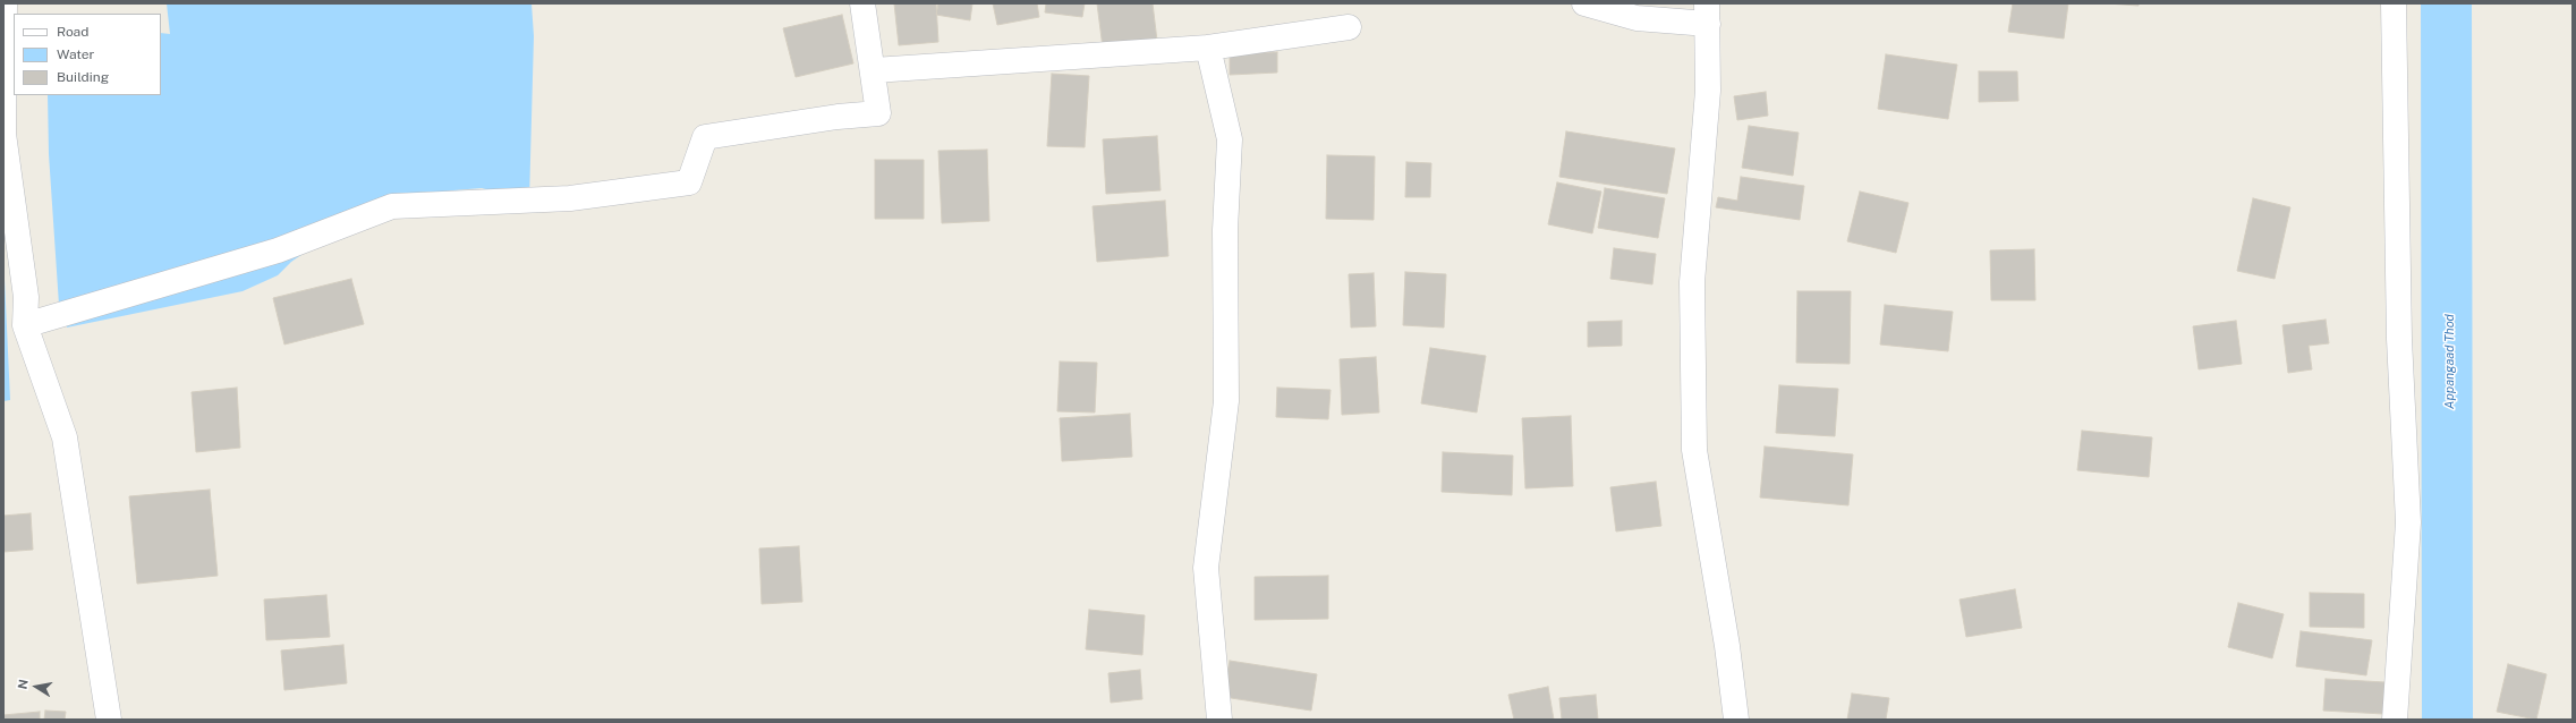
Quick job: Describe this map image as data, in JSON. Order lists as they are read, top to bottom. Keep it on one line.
{"water":["Appangaad Thod"],"legend":["Road","Water","Building"],"north":"left"}
